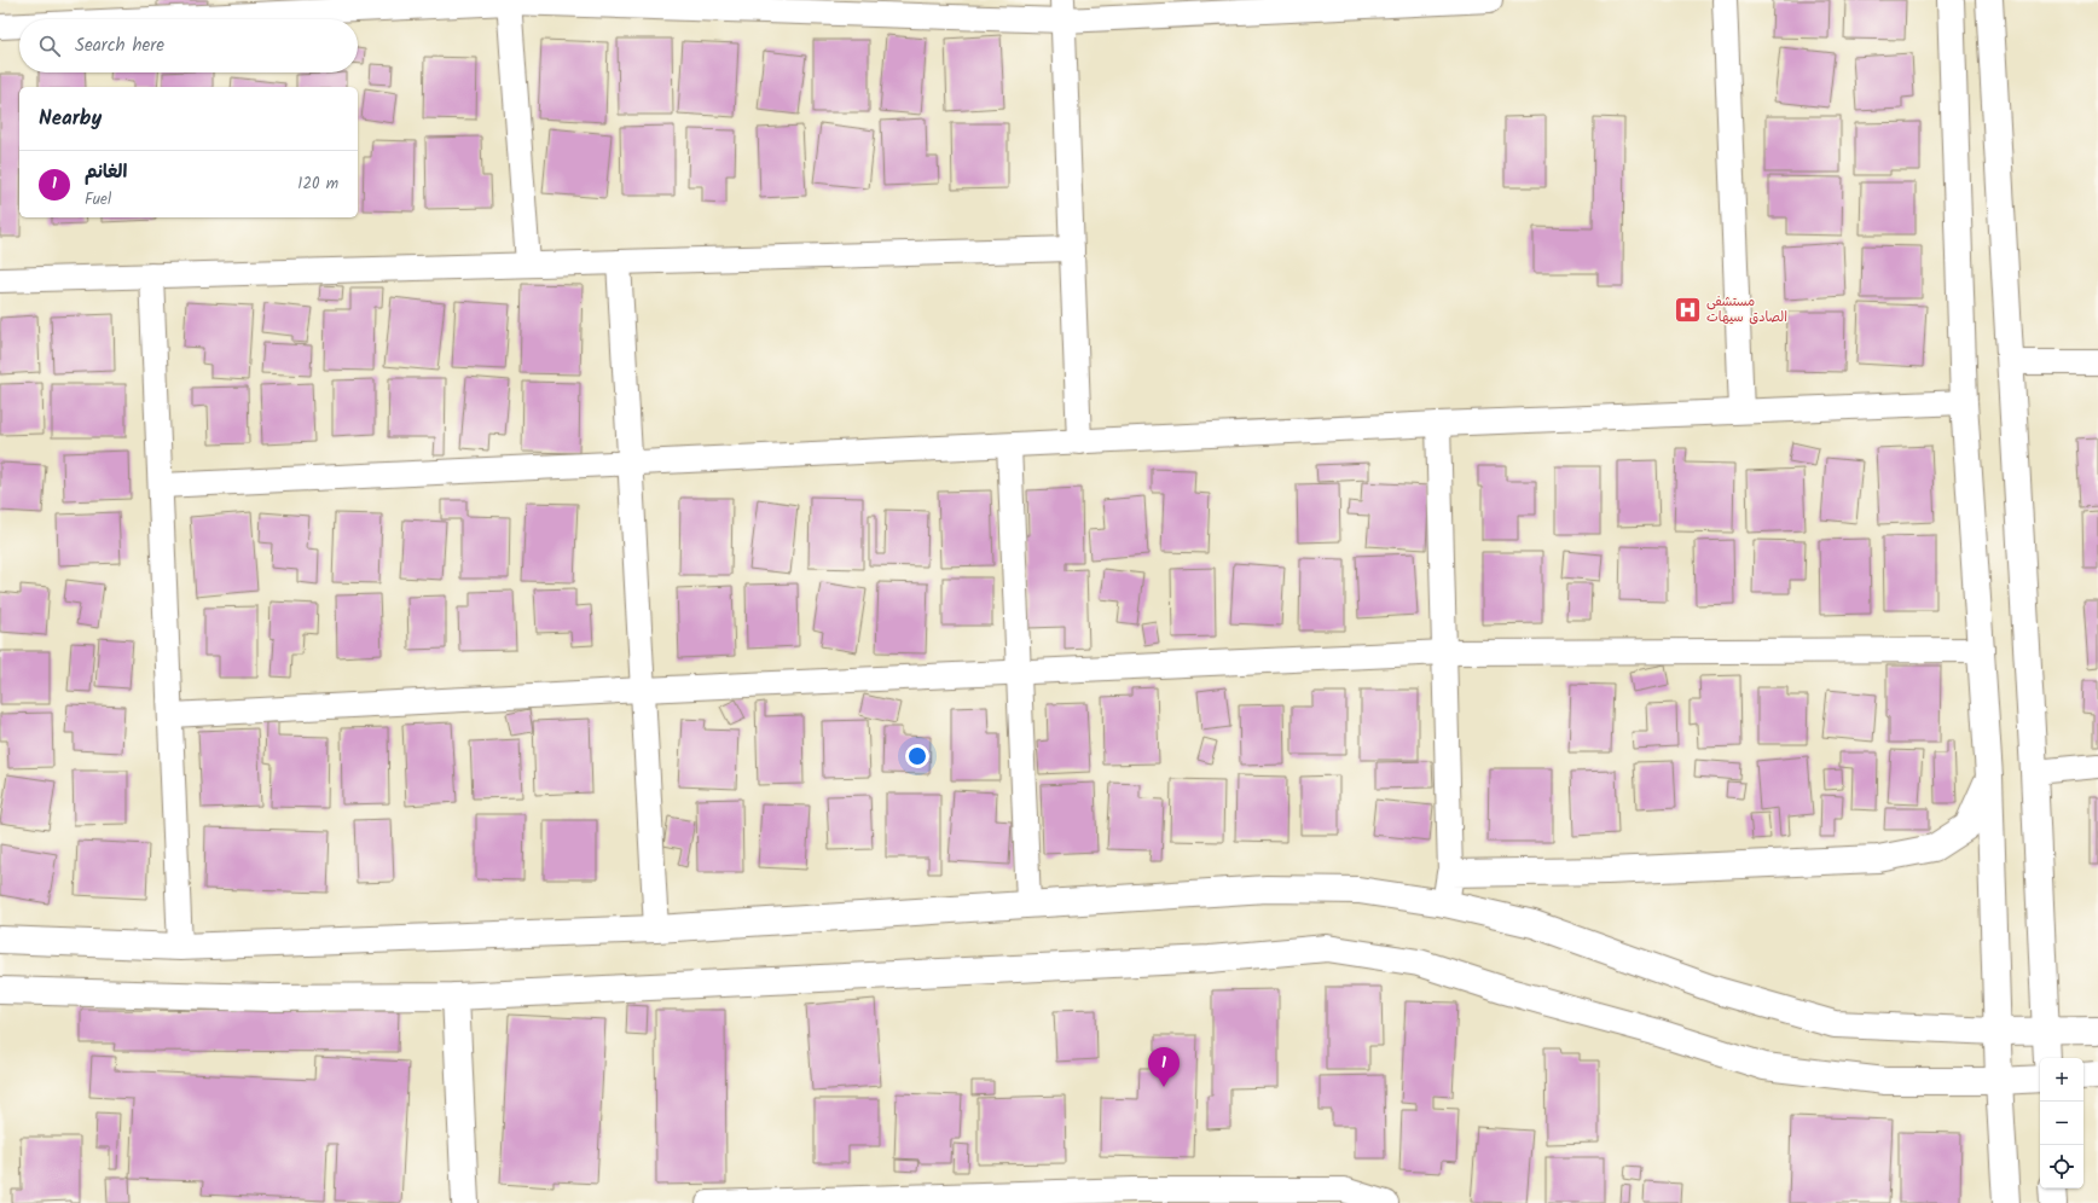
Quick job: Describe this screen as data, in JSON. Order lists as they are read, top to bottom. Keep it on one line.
{"places":{"hospital":["مستشفى الصادق سيهات"]},"page":{"search":"Search here","heading":"Nearby","list":[{"mark":"1","name":"الغانم","note":"Fuel","value":"120 m"}],"pins":"1","map_buttons":["+","−"]}}
